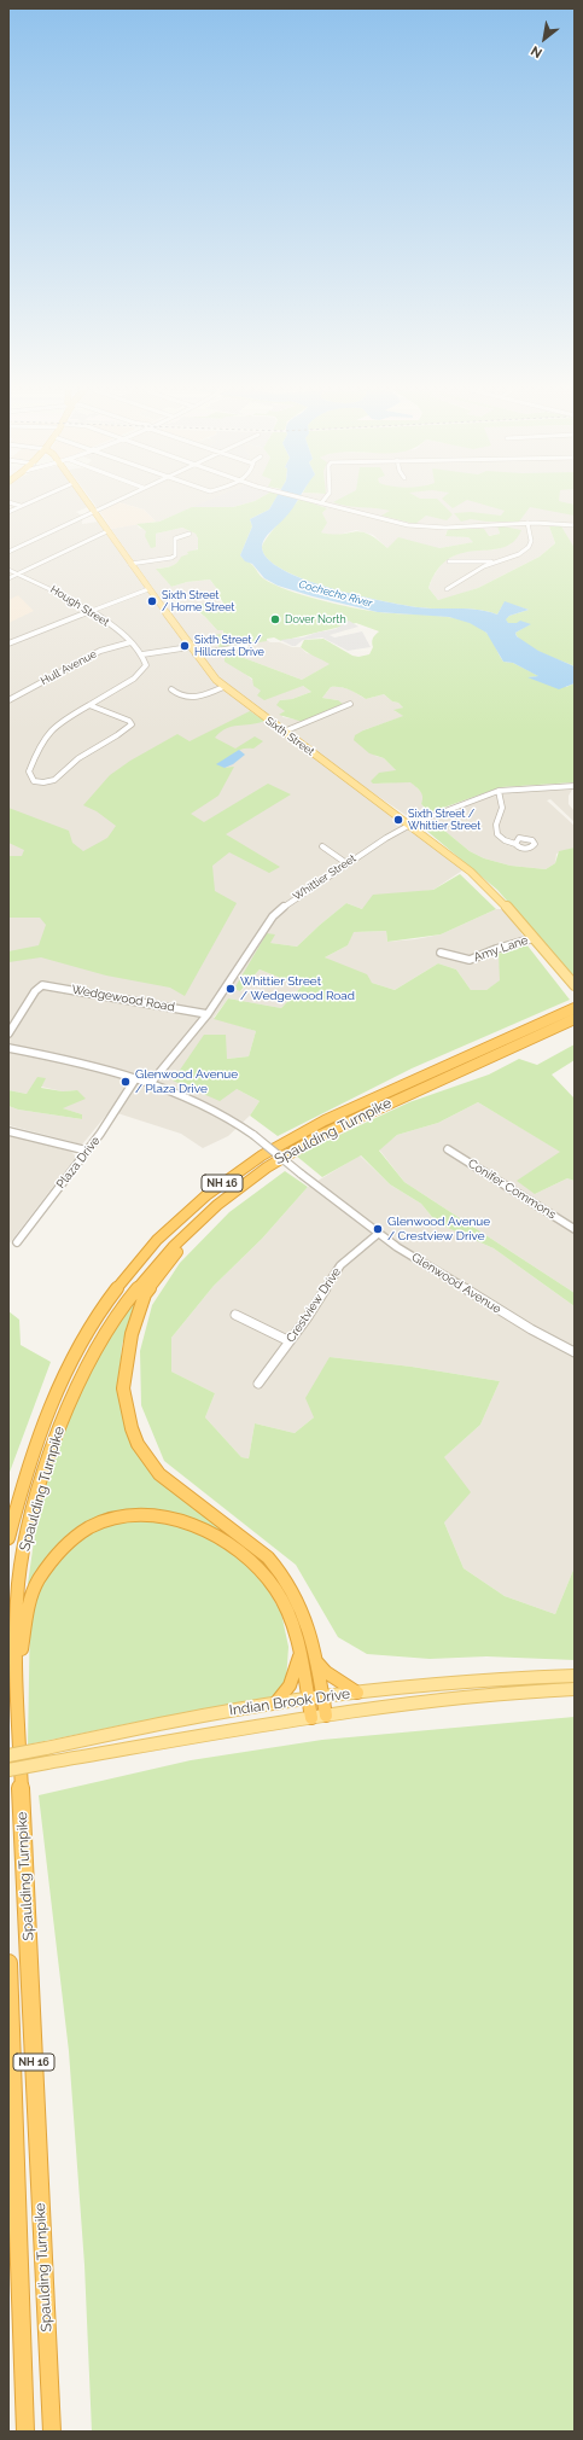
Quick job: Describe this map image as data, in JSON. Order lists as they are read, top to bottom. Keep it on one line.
{"streets":{"highway":["Spaulding Turnpike","NH 16"],"main road":["Sixth Street","Indian Brook Drive"],"street":["Hough Street","Hull Avenue","Whittier Street","Amy Lane","Wedgewood Road","Plaza Drive","Conifer Commons","Glenwood Avenue","Crestview Drive"]},"crossings":[["Hough Street","Hull Avenue"],["Sixth Street","Whittier Street"],["Sixth Street","Amy Lane"],["Whittier Street","Wedgewood Road"],["Whittier Street","Glenwood Avenue"],["Plaza Drive","Glenwood Avenue"],["Glenwood Avenue","Crestview Drive"]],"water":["Cochecho River"],"places":["Sixth Street / Horne Street","Dover North","Sixth Street / Hillcrest Drive","Sixth Street / Whittier Street","Whittier Street / Wedgewood Road","Glenwood Avenue / Plaza Drive","Glenwood Avenue / Crestview Drive"],"north":"bottom left"}
